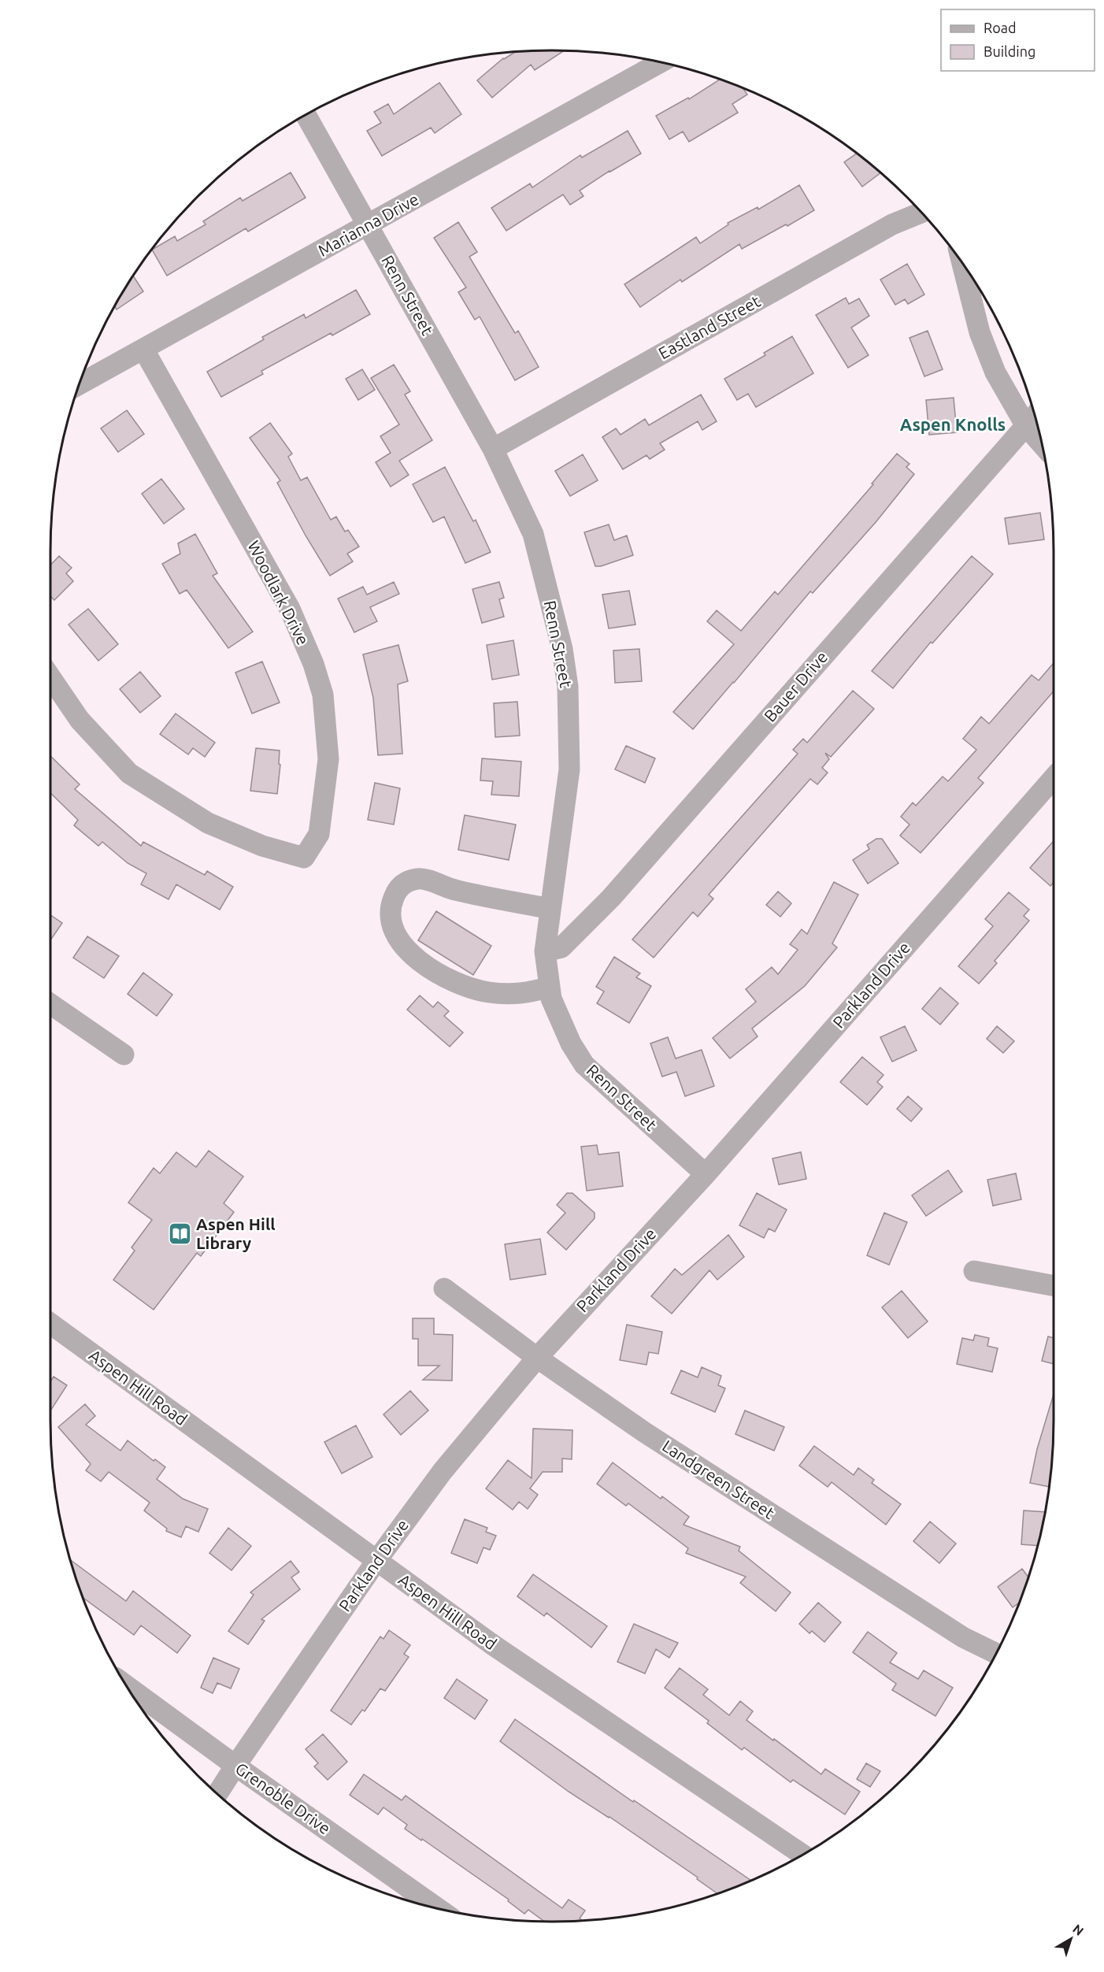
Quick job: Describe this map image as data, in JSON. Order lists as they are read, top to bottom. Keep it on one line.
{"streets":{"street":["Marianna Drive","Renn Street","Eastland Street","Woodlark Drive","Bauer Drive","Parkland Drive","Aspen Hill Road","Landgreen Street","Grenoble Drive"]},"crossings":[["Marianna Drive","Renn Street"],["Marianna Drive","Woodlark Drive"],["Renn Street","Eastland Street"],["Renn Street","Bauer Drive"],["Renn Street","Parkland Drive"],["Parkland Drive","Aspen Hill Road"],["Parkland Drive","Landgreen Street"],["Parkland Drive","Grenoble Drive"]],"districts":["Aspen Knolls"],"places":{"library":["Aspen Hill Library"]},"legend":["Road","Building"],"north":"top right"}
